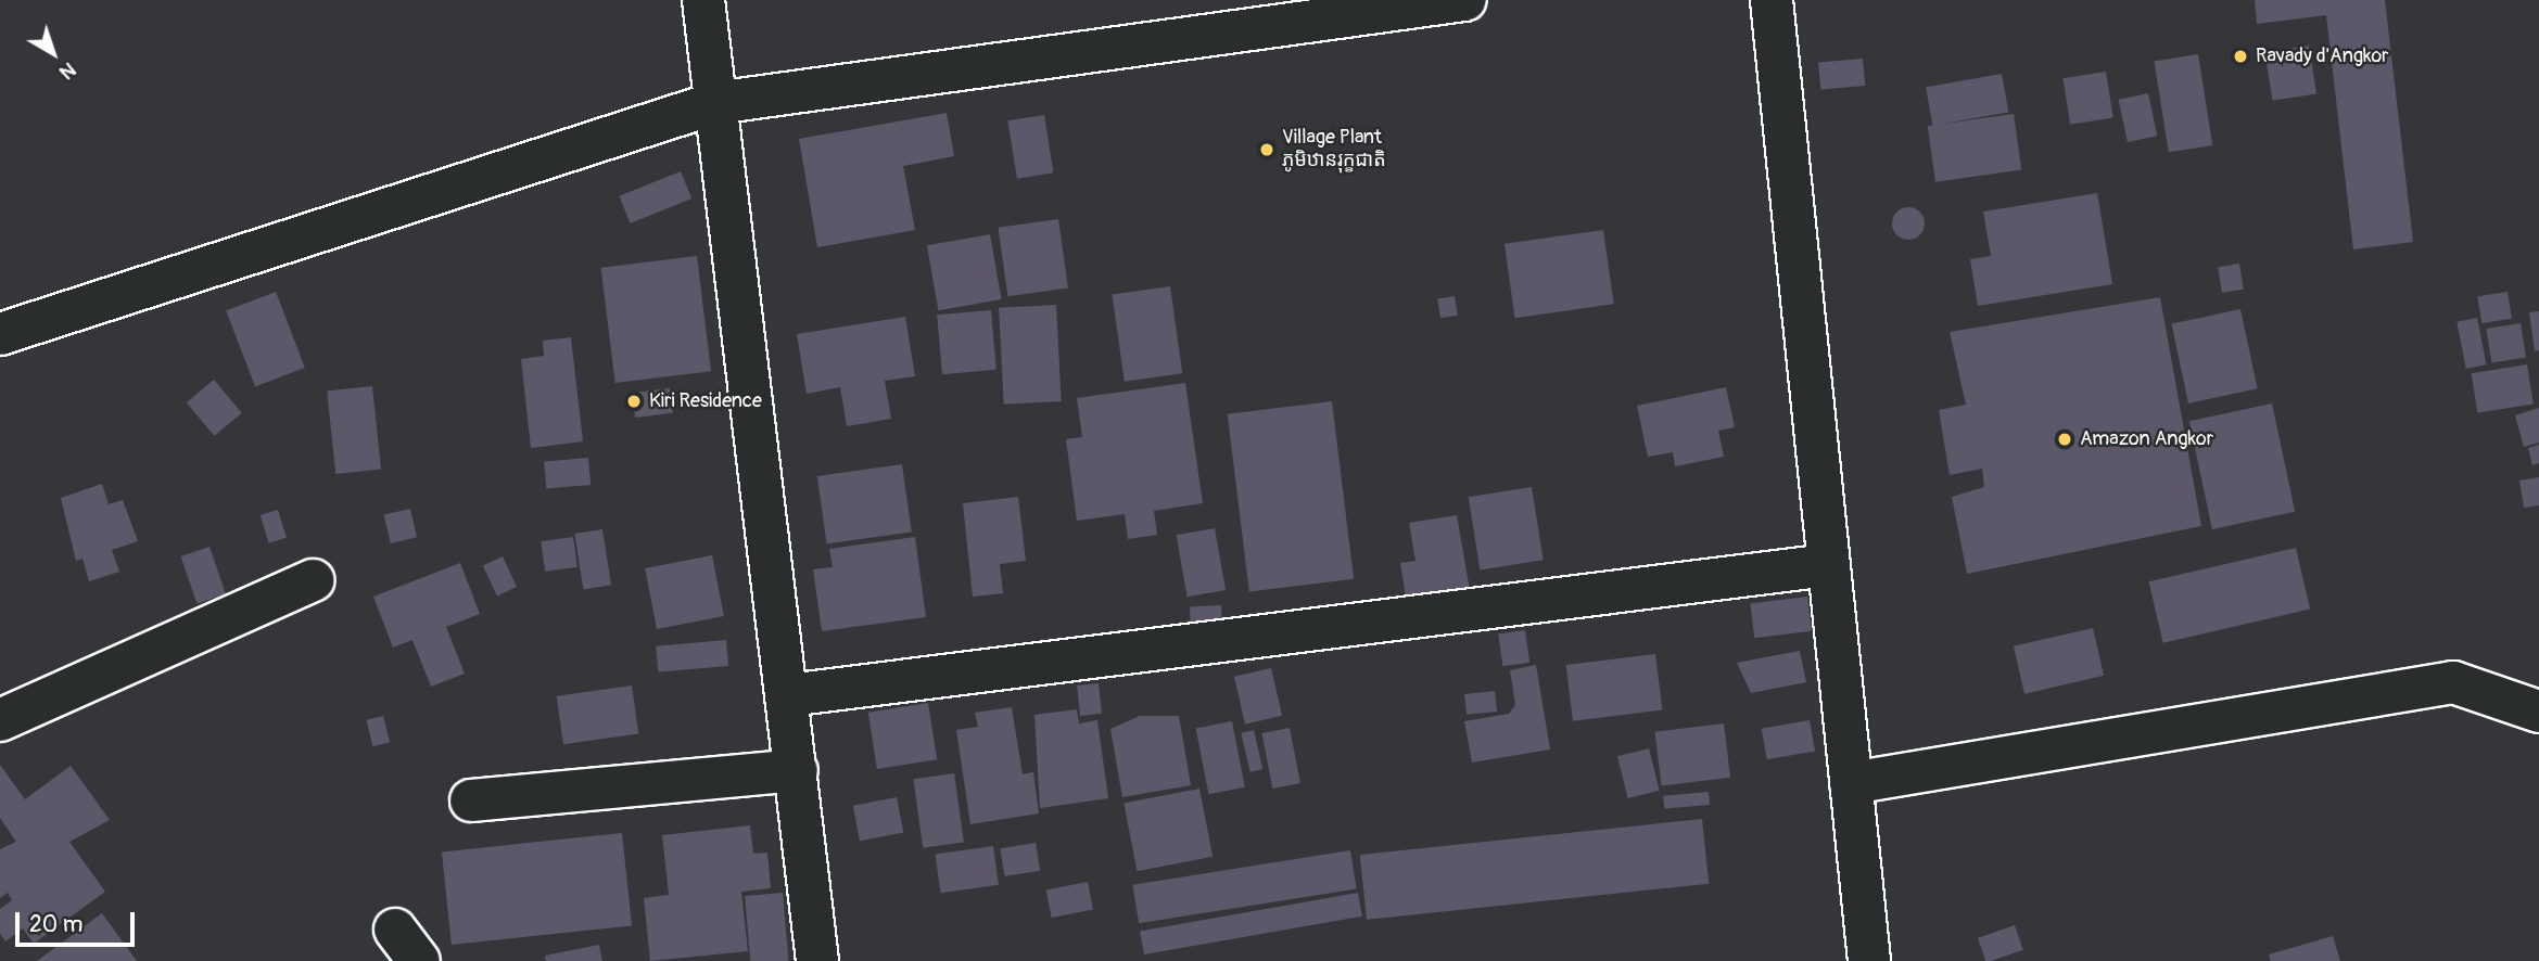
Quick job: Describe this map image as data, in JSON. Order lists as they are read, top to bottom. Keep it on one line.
{"places":["Ravady d'Angkor","Village Plant ភូមិឋានរុក្ខជាតិ","Kiri Residence","Amazon Angkor"],"scale_bar":"20 m","north":"bottom right"}
